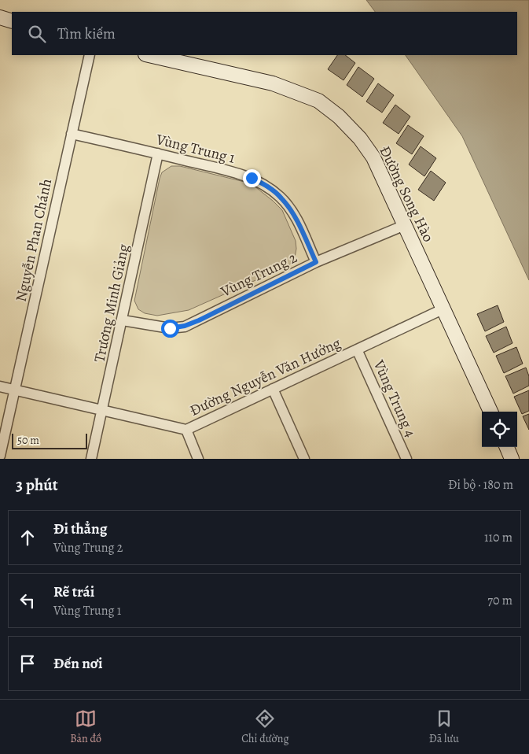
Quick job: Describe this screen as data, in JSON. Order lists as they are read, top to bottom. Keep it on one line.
{"streets":{"street":["Vùng Trung 1","Đường Song Hào","Nguyễn Phan Chánh","Vùng Trung 2","Trương Minh Giảng","Đường Nguyễn Văn Hưởng","Vùng Trung 4"]},"crossings":[["Vùng Trung 1","Nguyễn Phan Chánh"],["Vùng Trung 1","Vùng Trung 2"],["Vùng Trung 1","Trương Minh Giảng"],["Đường Song Hào","Vùng Trung 2"],["Đường Song Hào","Đường Nguyễn Văn Hưởng"],["Nguyễn Phan Chánh","Đường Nguyễn Văn Hưởng"],["Vùng Trung 2","Trương Minh Giảng"],["Trương Minh Giảng","Đường Nguyễn Văn Hưởng"],["Đường Nguyễn Văn Hưởng","Vùng Trung 4"]],"scale_bar":"50 m","page":{"search":"Tìm kiếm","scale":"50 m","heading":["3 phút","Đi bộ · 180 m"],"list":[["Đi thẳng","Vùng Trung 2","110 m"],["Rẽ trái","Vùng Trung 1","70 m"],"Đến nơi"],"nav":["Bản đồ","Chỉ đường","Đã lưu"]}}
